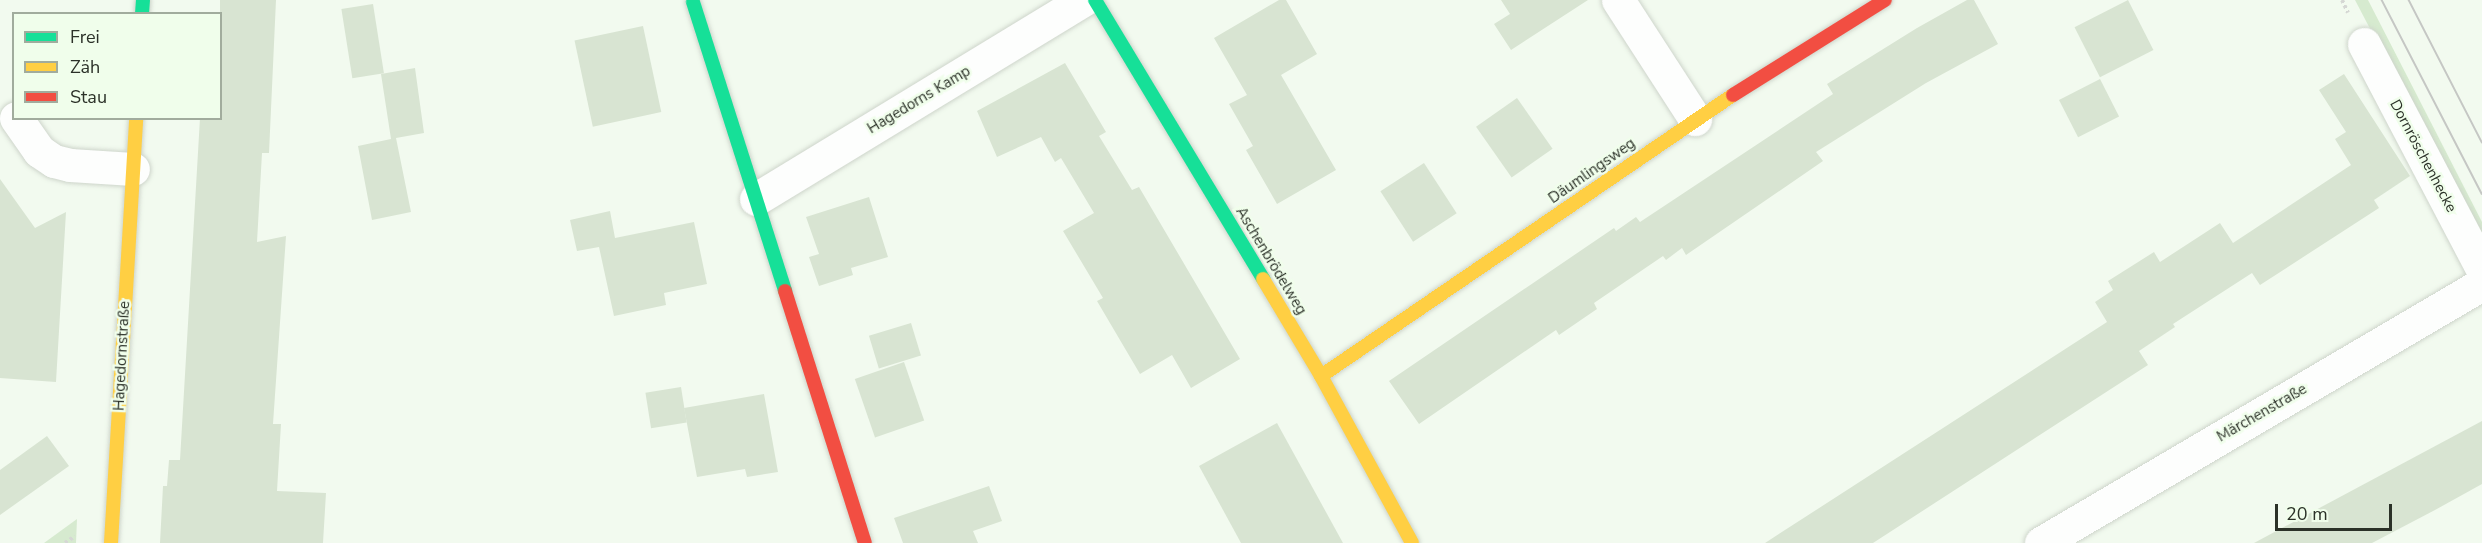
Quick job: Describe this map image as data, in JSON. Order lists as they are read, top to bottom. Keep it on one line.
{"streets":{"street":["Hagedorns Kamp","Dornröschenhecke","Däumlingsweg","Aschenbrödelweg","Hagedornstraße","Märchenstraße"]},"crossings":[["Däumlingsweg","Aschenbrödelweg"]],"legend":["Frei","Zäh","Stau"],"scale_bar":"20 m"}
